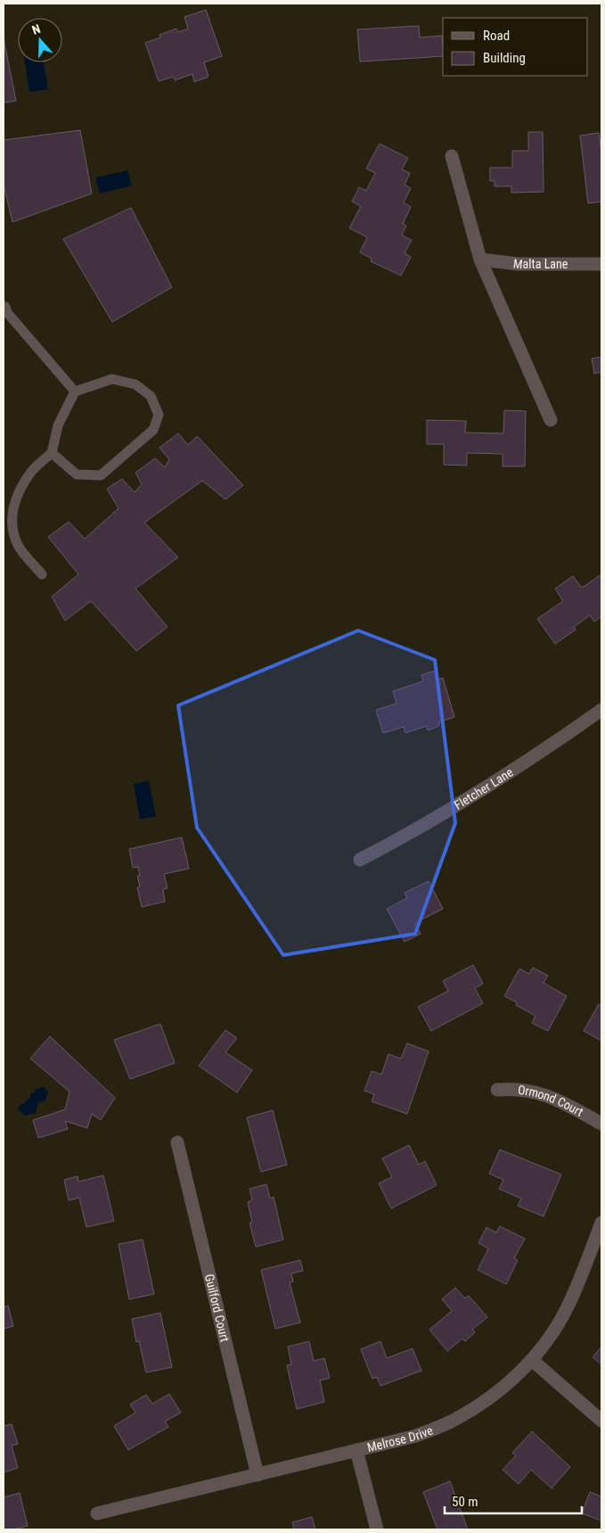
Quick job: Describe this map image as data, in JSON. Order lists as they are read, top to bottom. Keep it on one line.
{"streets":{"street":["Malta Lane","Fletcher Lane","Ormond Court","Guilford Court","Melrose Drive"]},"crossings":[["Guilford Court","Melrose Drive"]],"legend":["Road","Building"],"scale_bar":"50 m","north":"top"}
